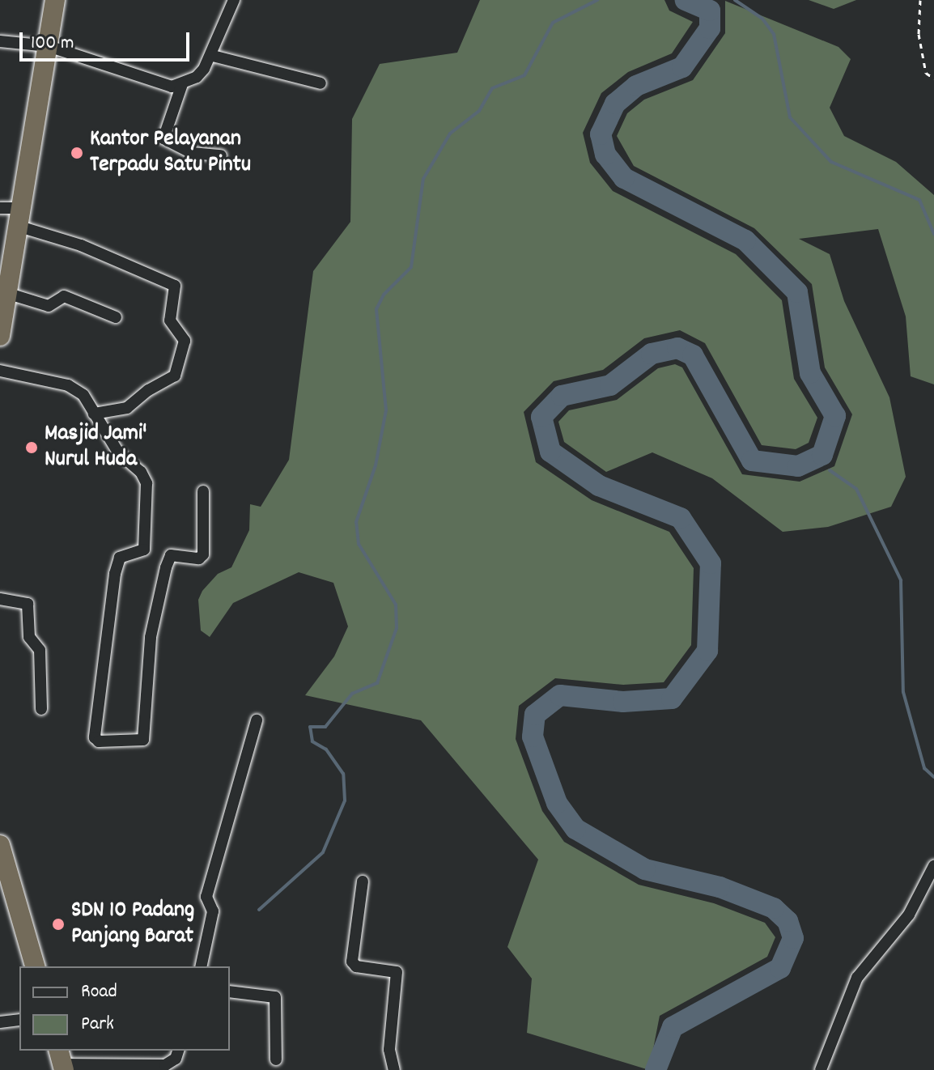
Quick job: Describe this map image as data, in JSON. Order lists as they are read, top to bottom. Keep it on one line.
{"places":["Kantor Pelayanan Terpadu Satu Pintu","Masjid Jami' Nurul Huda","SDN 10 Padang Panjang Barat"],"legend":["Road","Park"],"scale_bar":"100 m"}
